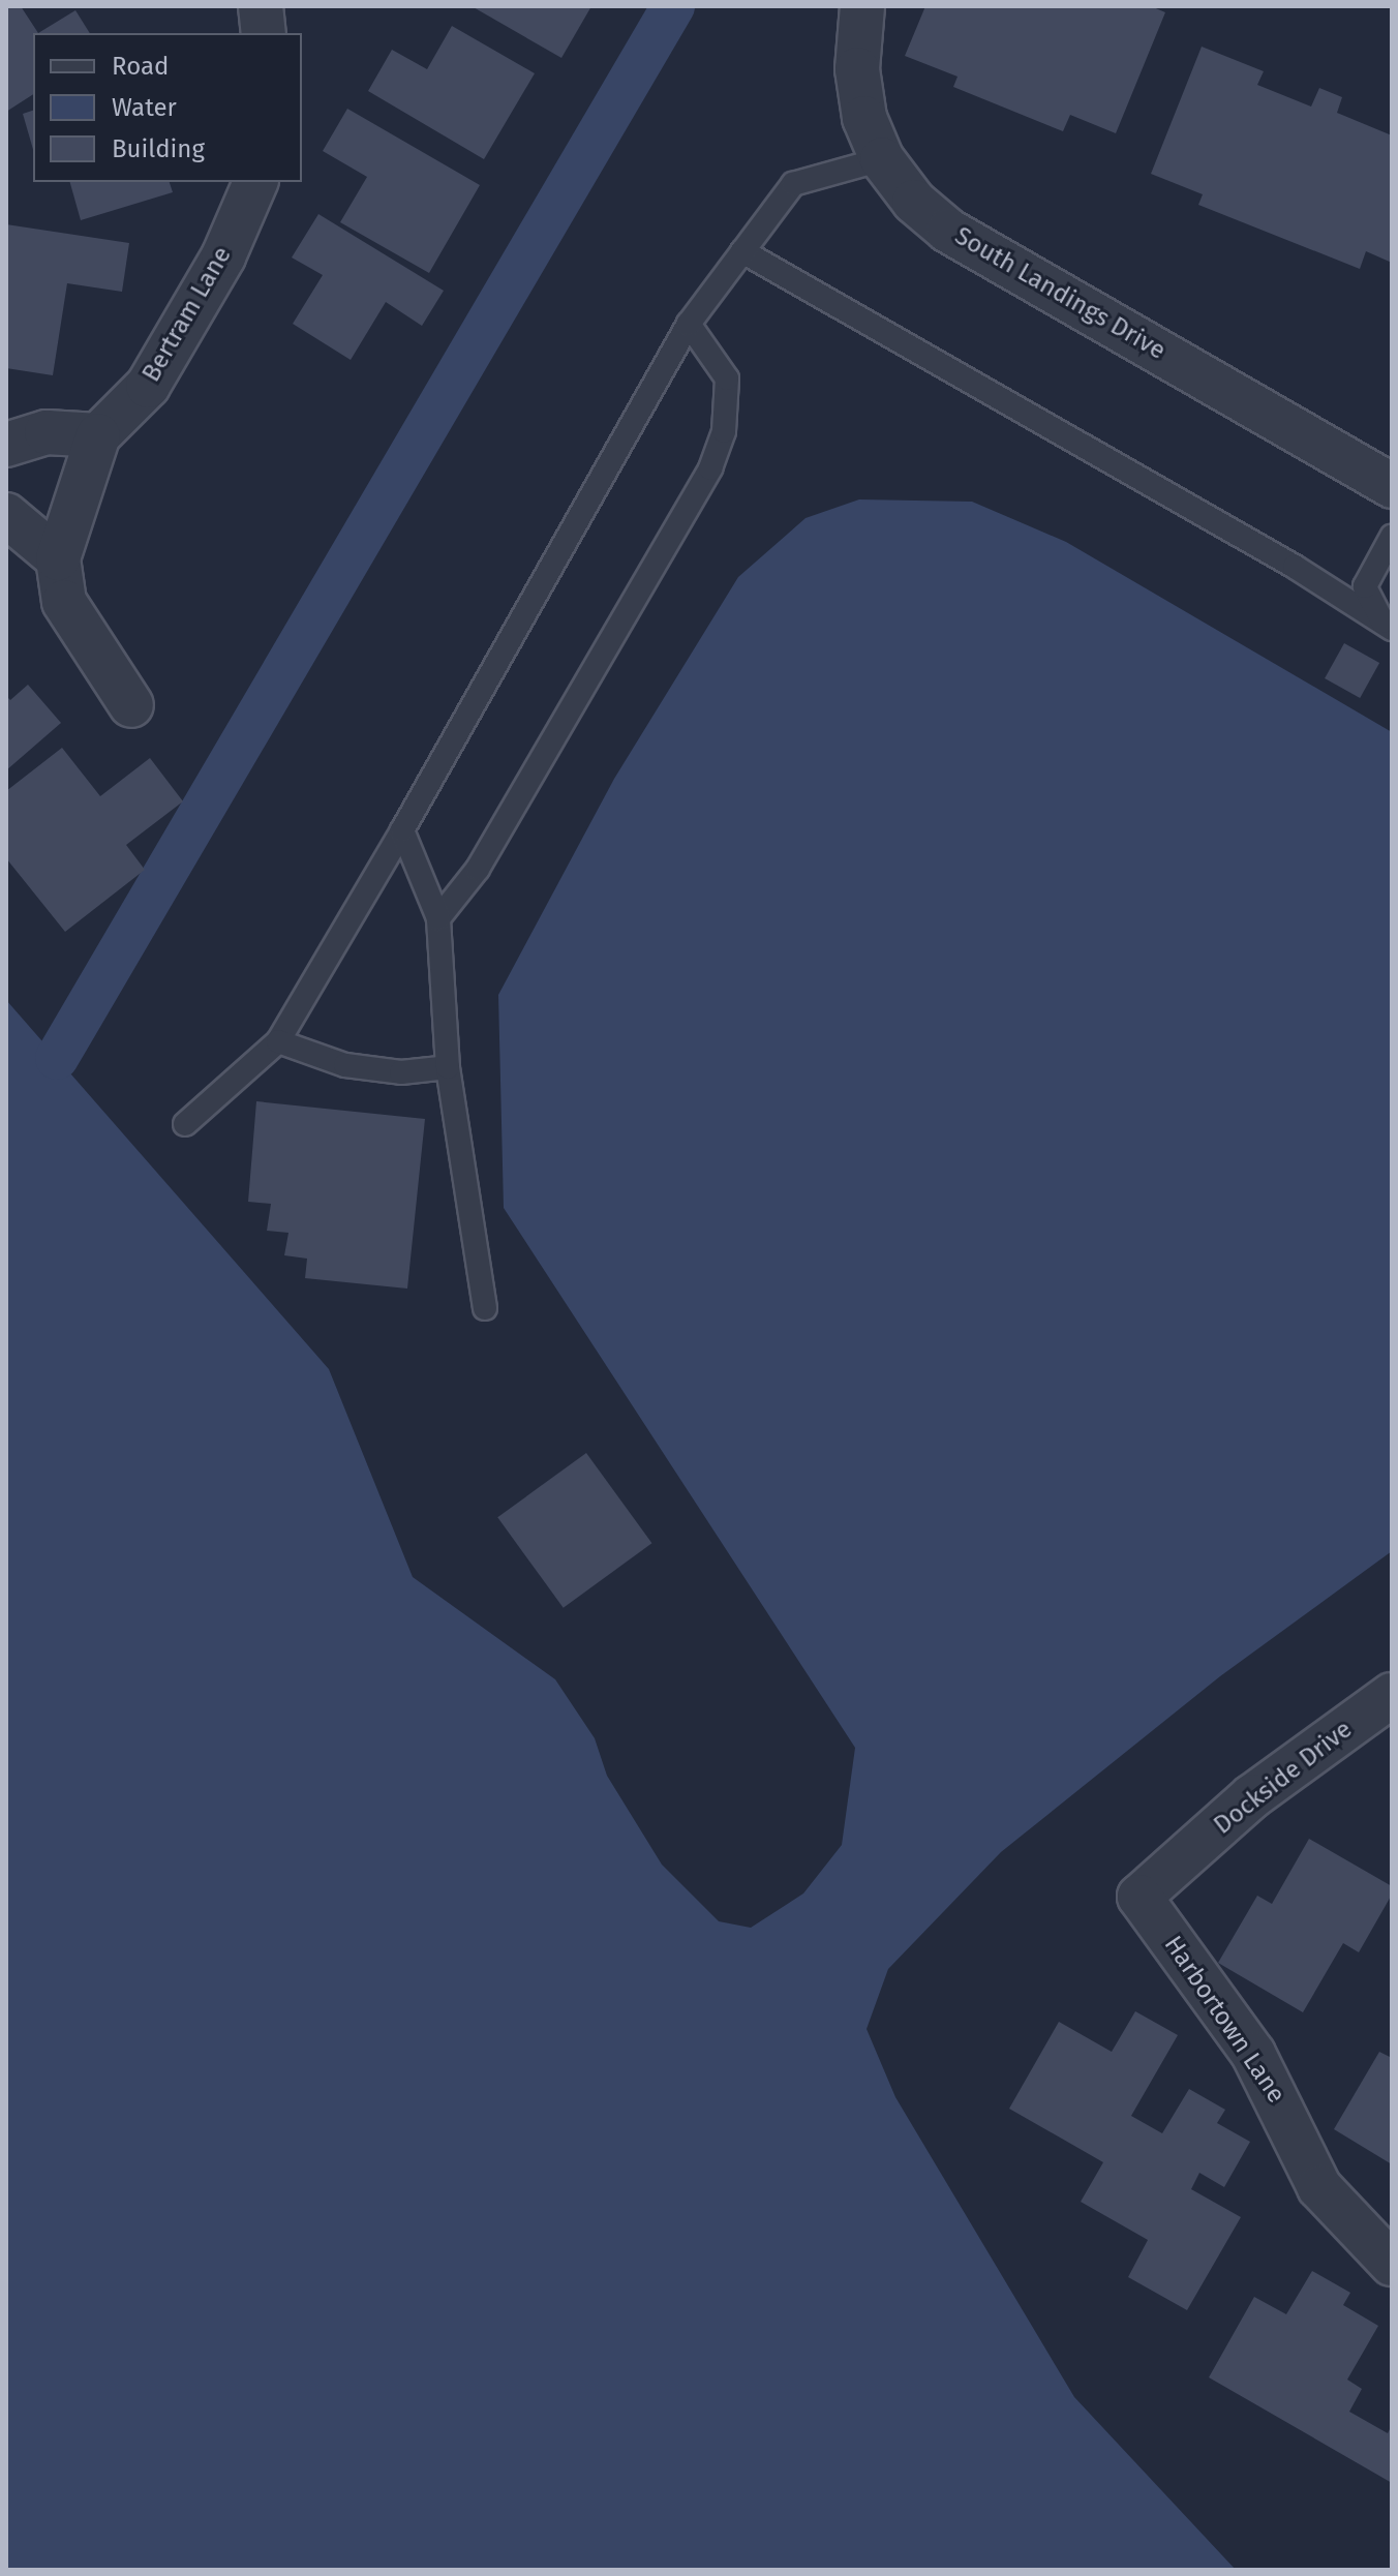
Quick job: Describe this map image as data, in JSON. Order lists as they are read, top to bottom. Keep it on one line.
{"streets":{"street":["South Landings Drive","Bertram Lane","Dockside Drive","Harbortown Lane"]},"crossings":[["Dockside Drive","Harbortown Lane"]],"legend":["Road","Water","Building"]}
